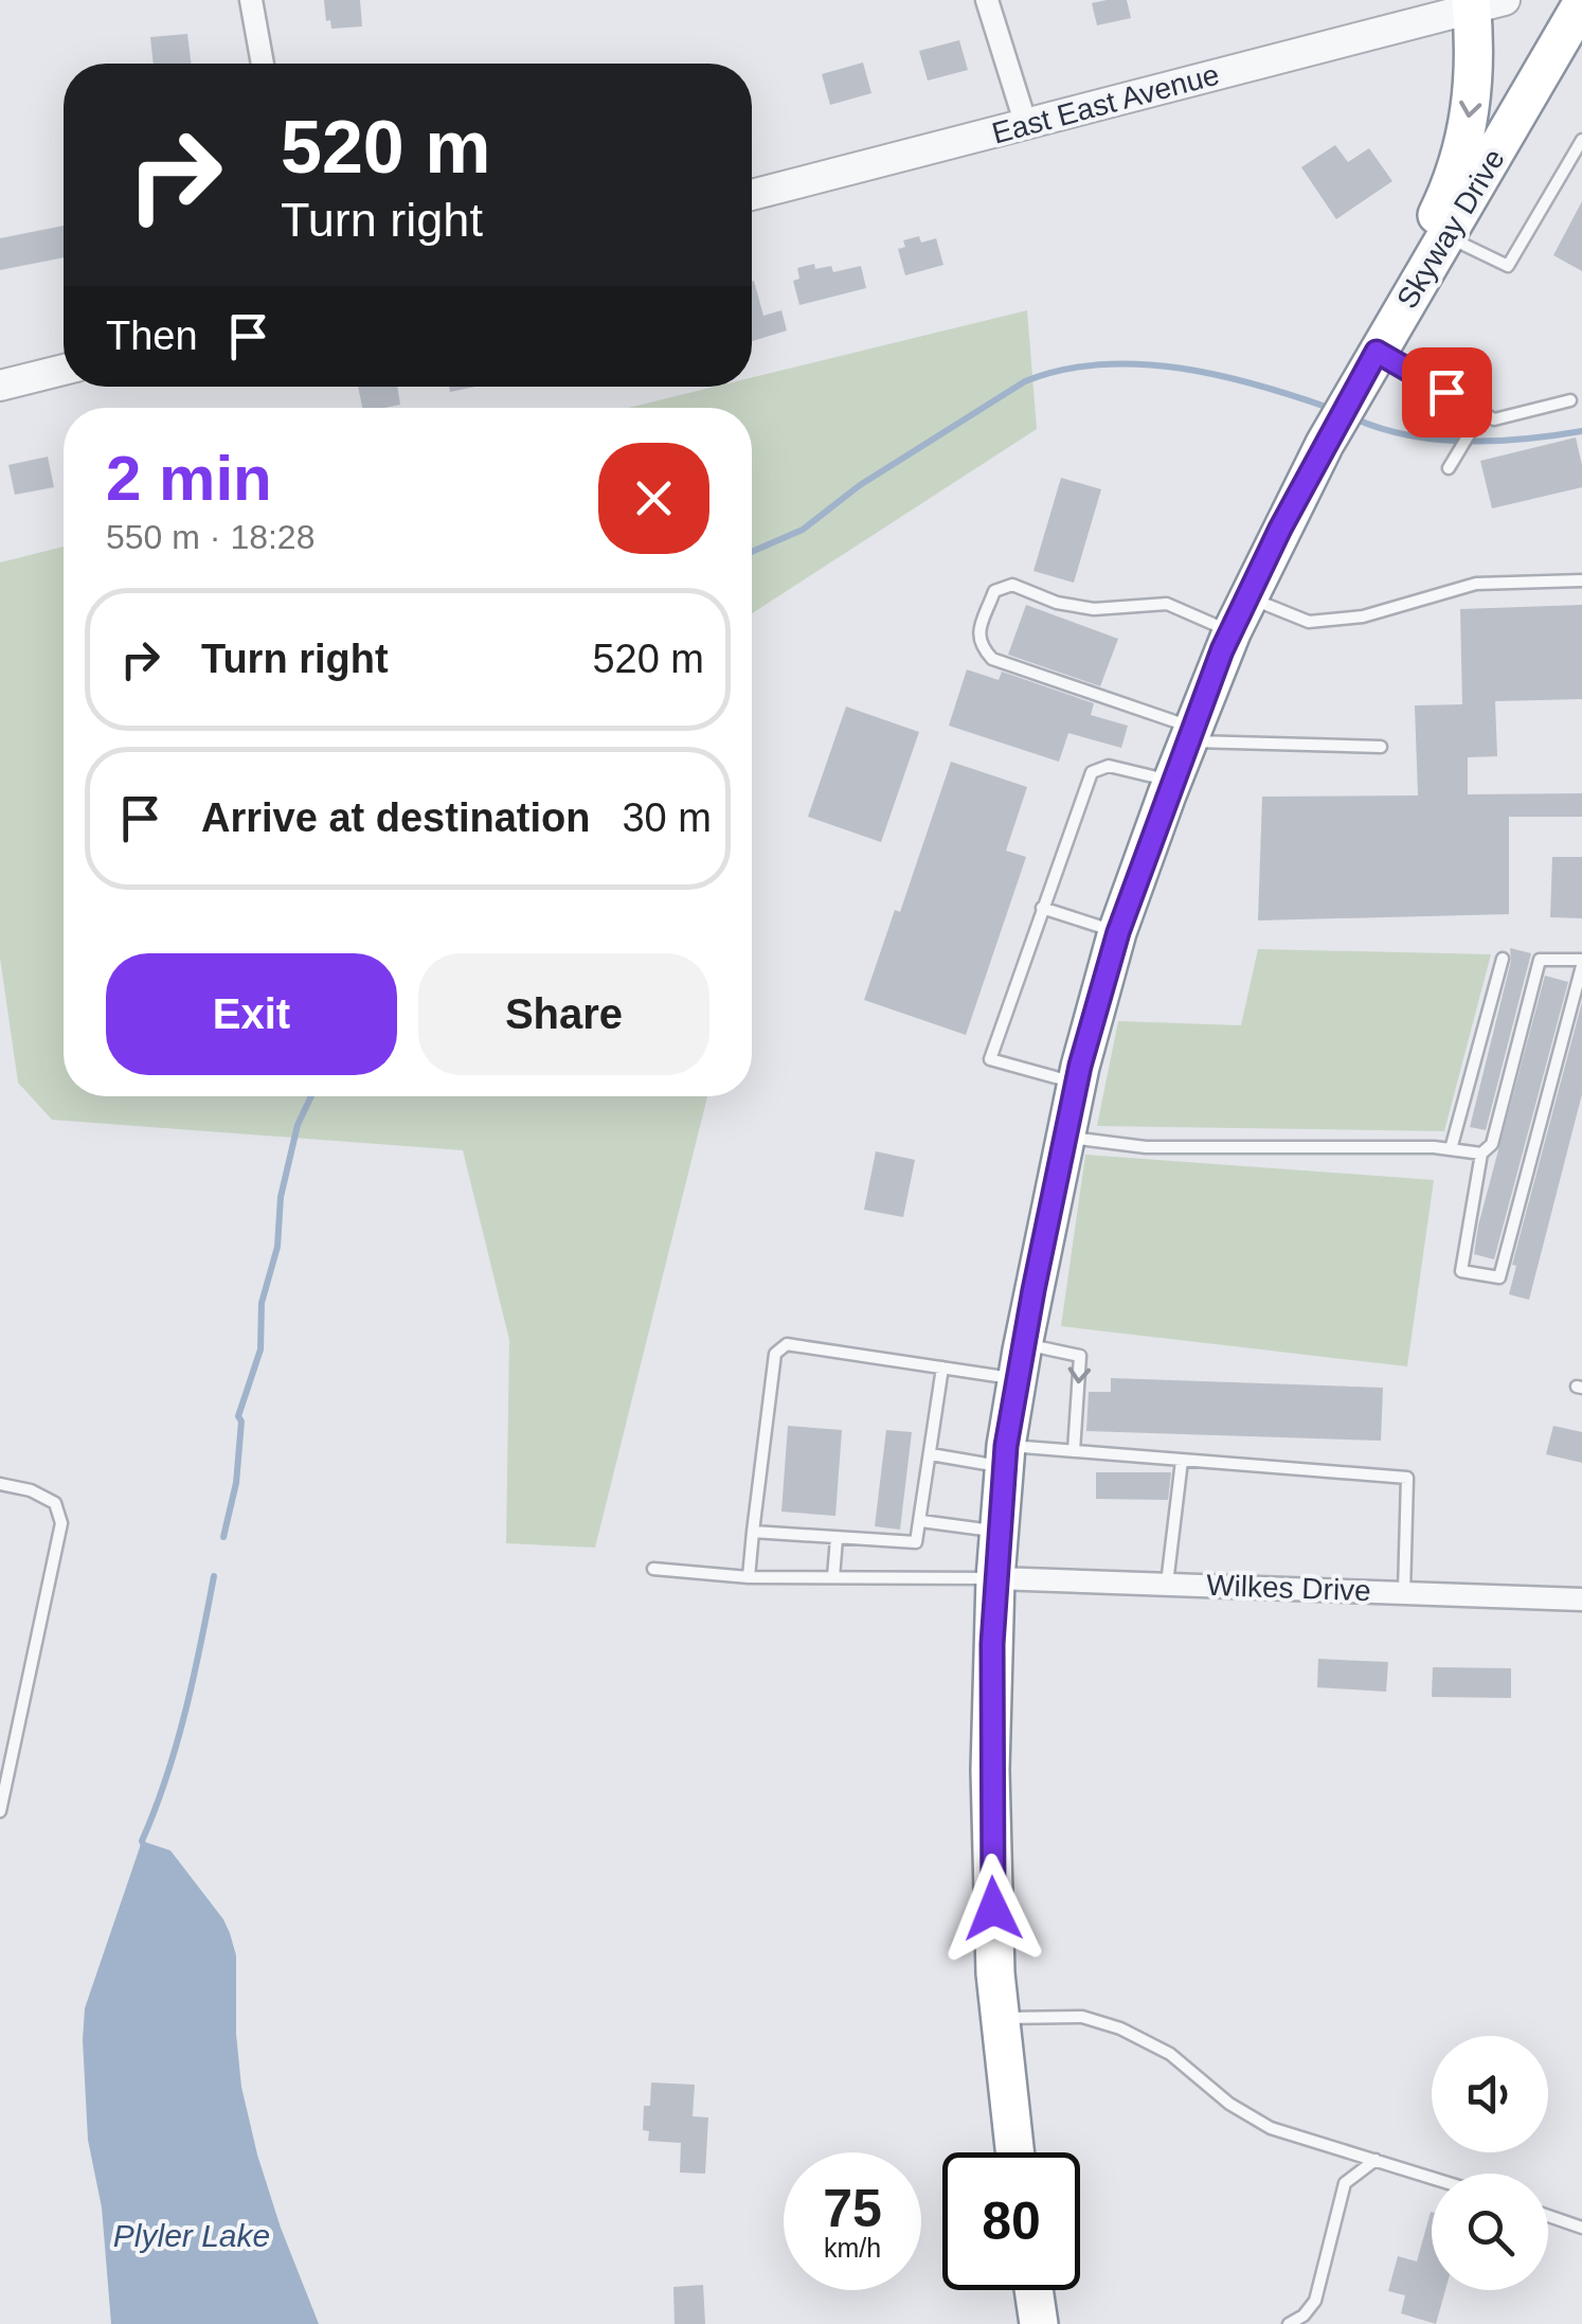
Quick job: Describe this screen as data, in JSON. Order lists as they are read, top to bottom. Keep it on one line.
{"streets":{"highway":["Skyway Drive"],"street":["East East Avenue","Wilkes Drive"]},"crossings":[["Skyway Drive","Wilkes Drive"]],"water":["Plyler Lake"],"page":{"turn":["520 m","Turn right"],"then":"Then","heading":["2 min","550 m · 18:28"],"list":[{"name":"Turn right","value":"520 m"},{"name":"Arrive at destination","value":"30 m"}],"buttons":["Exit","Share"],"speed":"75 km/h","limit":"80"}}
